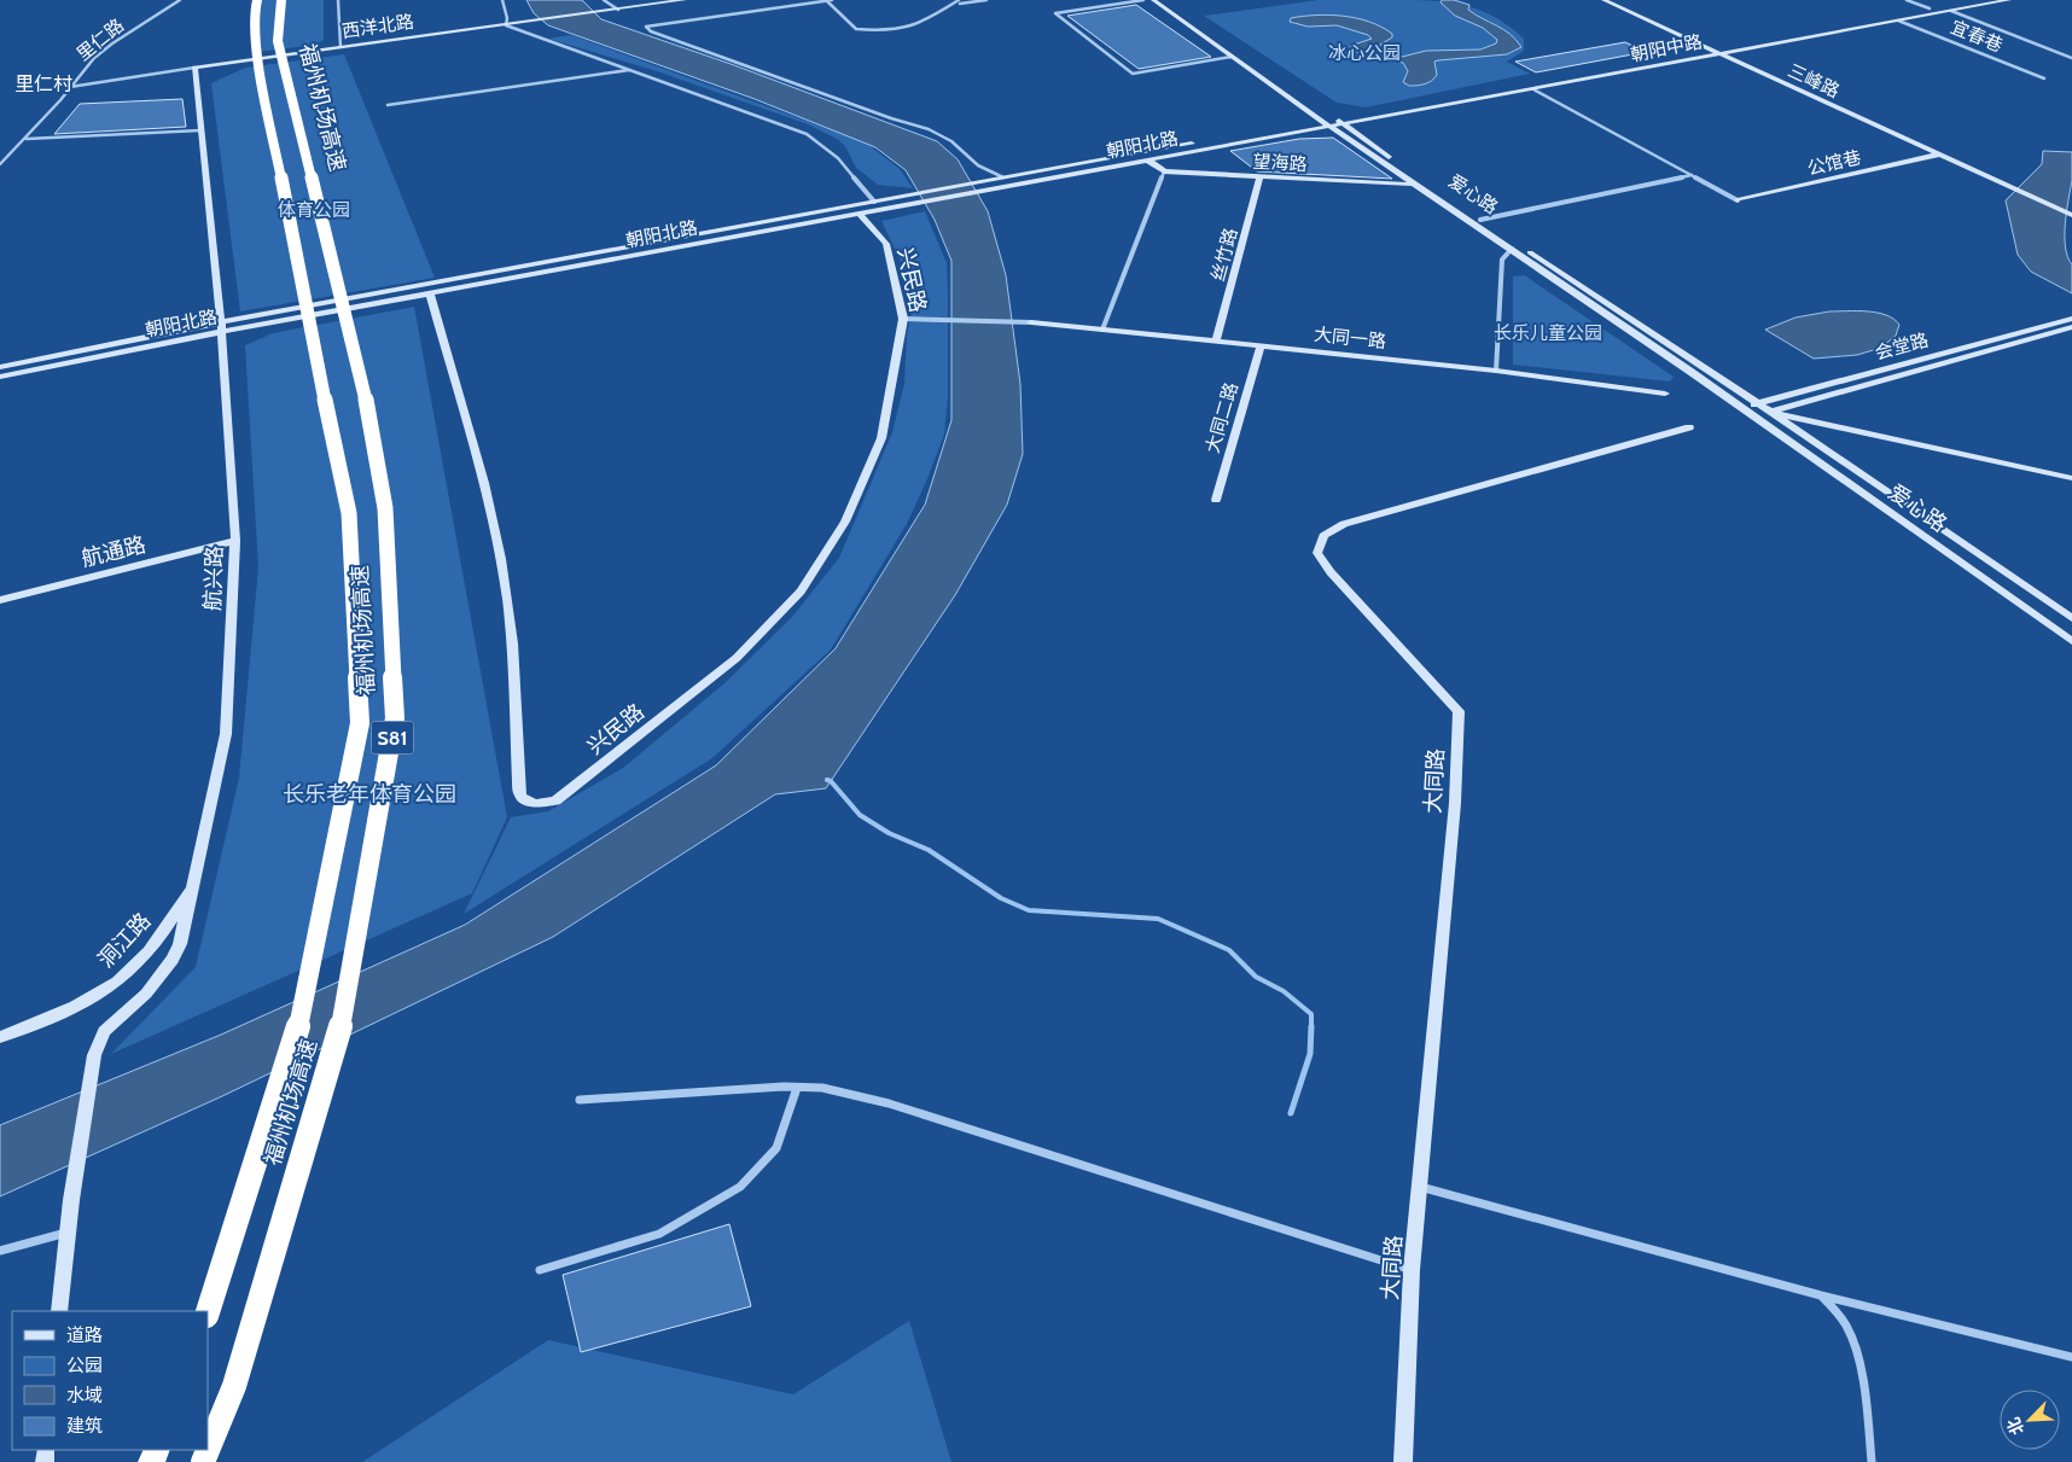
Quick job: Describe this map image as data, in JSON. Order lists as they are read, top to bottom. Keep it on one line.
{"streets":{"highway":["福州机场高速","S81"],"main road":["西洋北路","朝阳中路","三峰路","朝阳北路","望海路","公馆巷","爱心路","丝竹路","兴民路","大同一路","会堂路","大同二路","航通路","航兴路","大同路","洞江路"],"street":["宜春巷","里仁路"]},"crossings":[["西洋北路","航兴路"],["宜春巷","朝阳中路"],["朝阳中路","三峰路"],["朝阳中路","朝阳北路"],["朝阳中路","爱心路"],["三峰路","公馆巷"],["朝阳北路","爱心路"],["朝阳北路","兴民路"],["朝阳北路","航兴路"],["望海路","爱心路"],["望海路","丝竹路"],["爱心路","会堂路"],["丝竹路","大同一路"],["大同一路","大同二路"],["航通路","航兴路"],["航兴路","洞江路"]],"districts":["里仁村"],"parks":["冰心公园","体育公园","长乐儿童公园","长乐老年体育公园"],"legend":["道路","公园","水域","建筑"],"north":"bottom left"}
